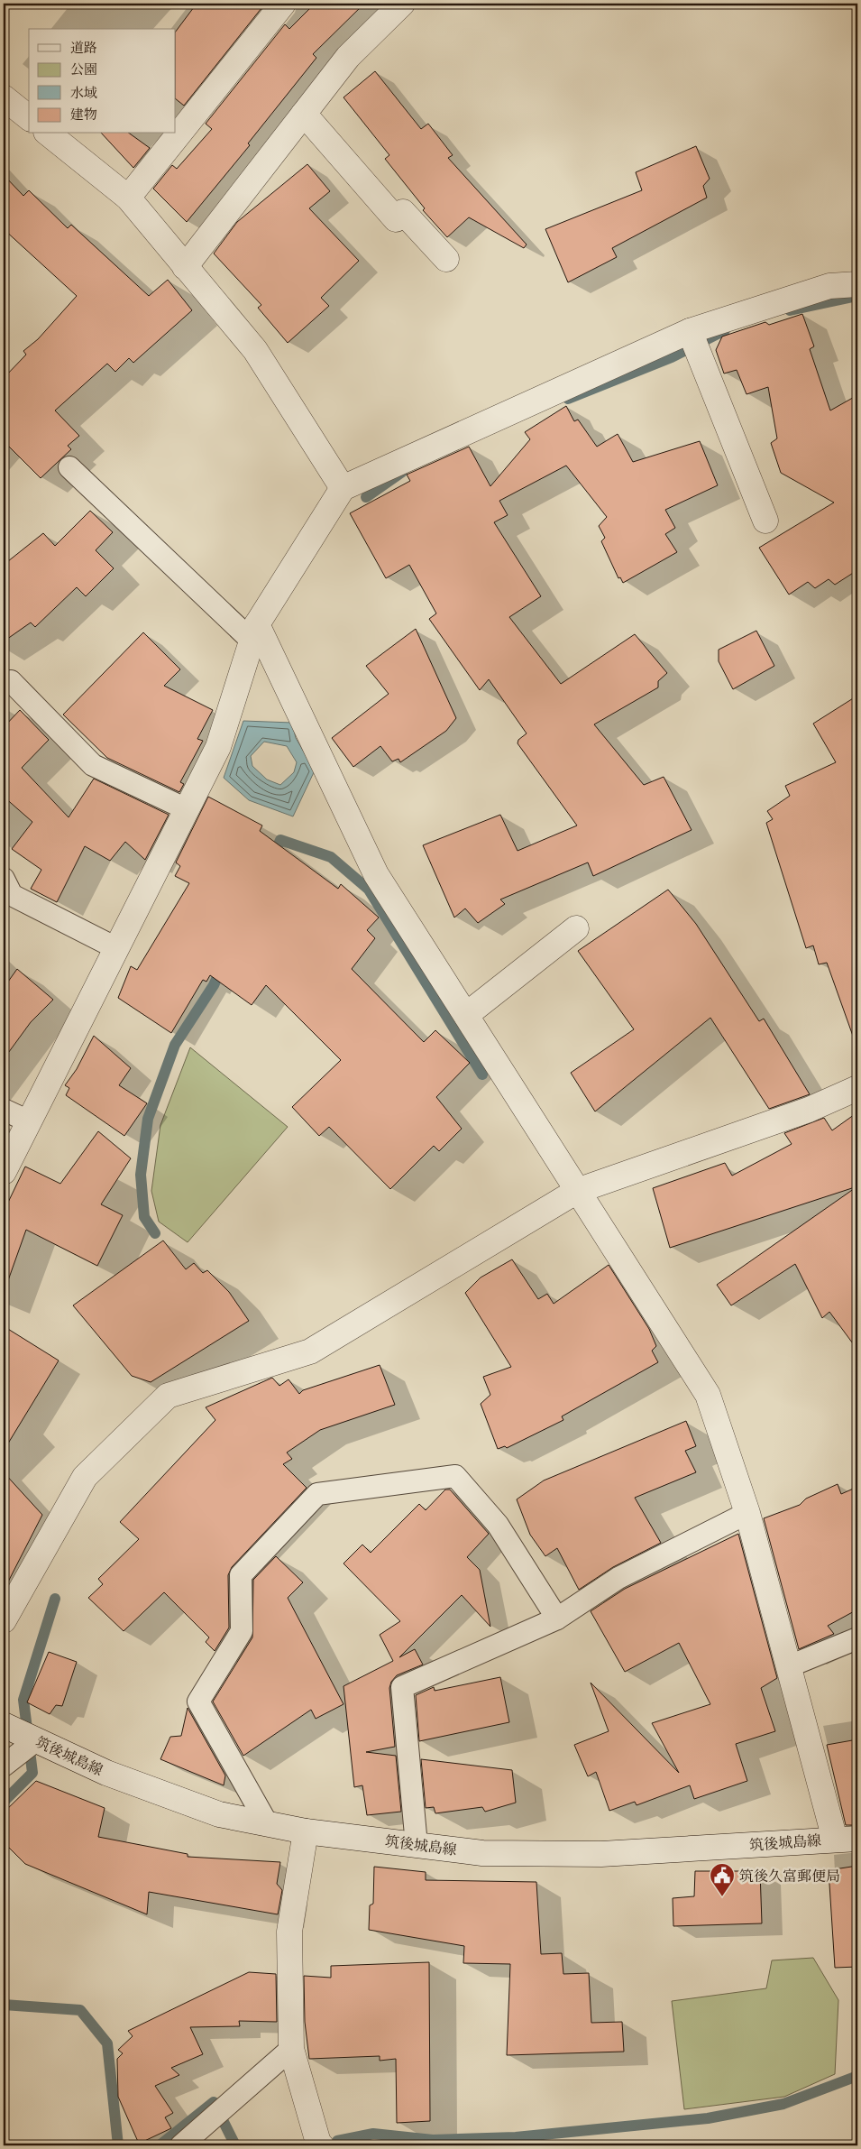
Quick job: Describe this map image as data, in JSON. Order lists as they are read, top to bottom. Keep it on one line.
{"streets":{"street":["筑後城島線"]},"places":{"public building":["筑後久富郵便局"]},"legend":["道路","公園","水域","建物"]}
